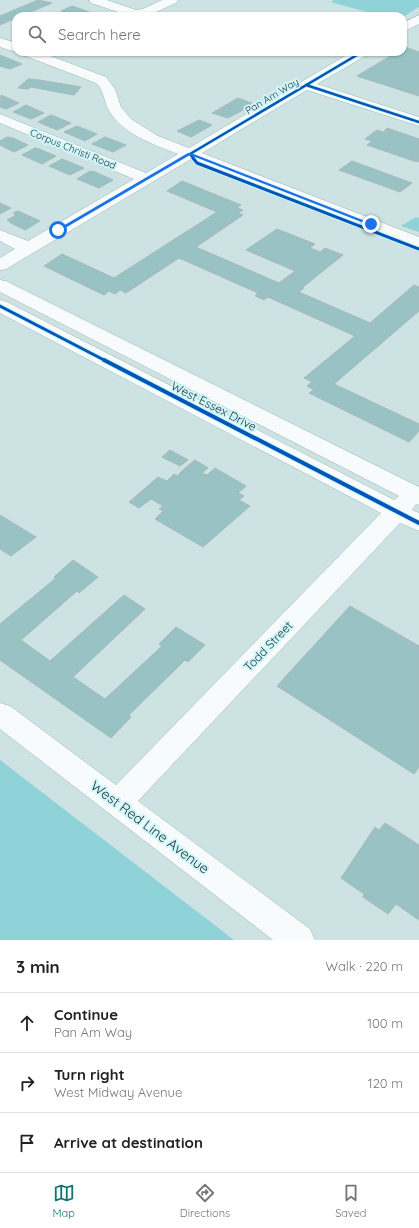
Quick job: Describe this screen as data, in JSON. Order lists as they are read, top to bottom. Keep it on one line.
{"streets":{"street":["Pan Am Way","Corpus Christi Road","West Essex Drive","Todd Street","West Red Line Avenue"]},"crossings":[["Pan Am Way","Corpus Christi Road"],["West Essex Drive","Todd Street"],["Todd Street","West Red Line Avenue"]],"page":{"search":"Search here","heading":["3 min","Walk · 220 m"],"list":[["Continue","Pan Am Way","100 m"],["Turn right","West Midway Avenue","120 m"],"Arrive at destination"],"nav":["Map","Directions","Saved"]}}
